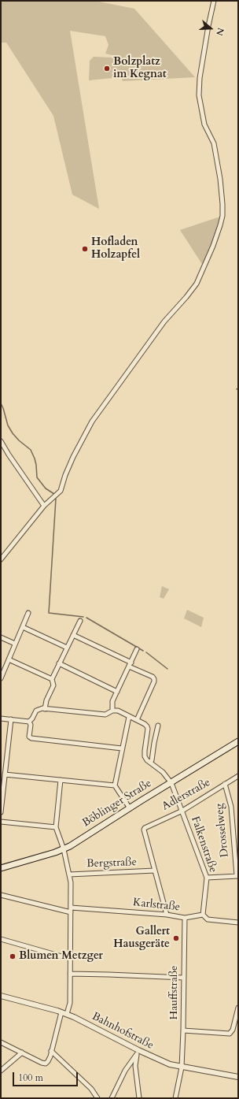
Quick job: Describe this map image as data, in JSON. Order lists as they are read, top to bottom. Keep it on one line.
{"streets":{"main road":["Böblinger Straße"],"street":["Adlerstraße","Drosselweg","Falkenstraße","Bergstraße","Karlstraße","Hauffstraße","Bahnhofstraße"]},"crossings":[["Adlerstraße","Drosselweg"],["Adlerstraße","Falkenstraße"],["Adlerstraße","Bergstraße"],["Böblinger Straße","Falkenstraße"],["Falkenstraße","Karlstraße"],["Karlstraße","Hauffstraße"],["Hauffstraße","Bahnhofstraße"]],"places":["Bolzplatz im Kegnat","Hofladen Holzapfel","Gallert Hausgeräte","Blumen Metzger"],"scale_bar":"100 m","north":"right"}
